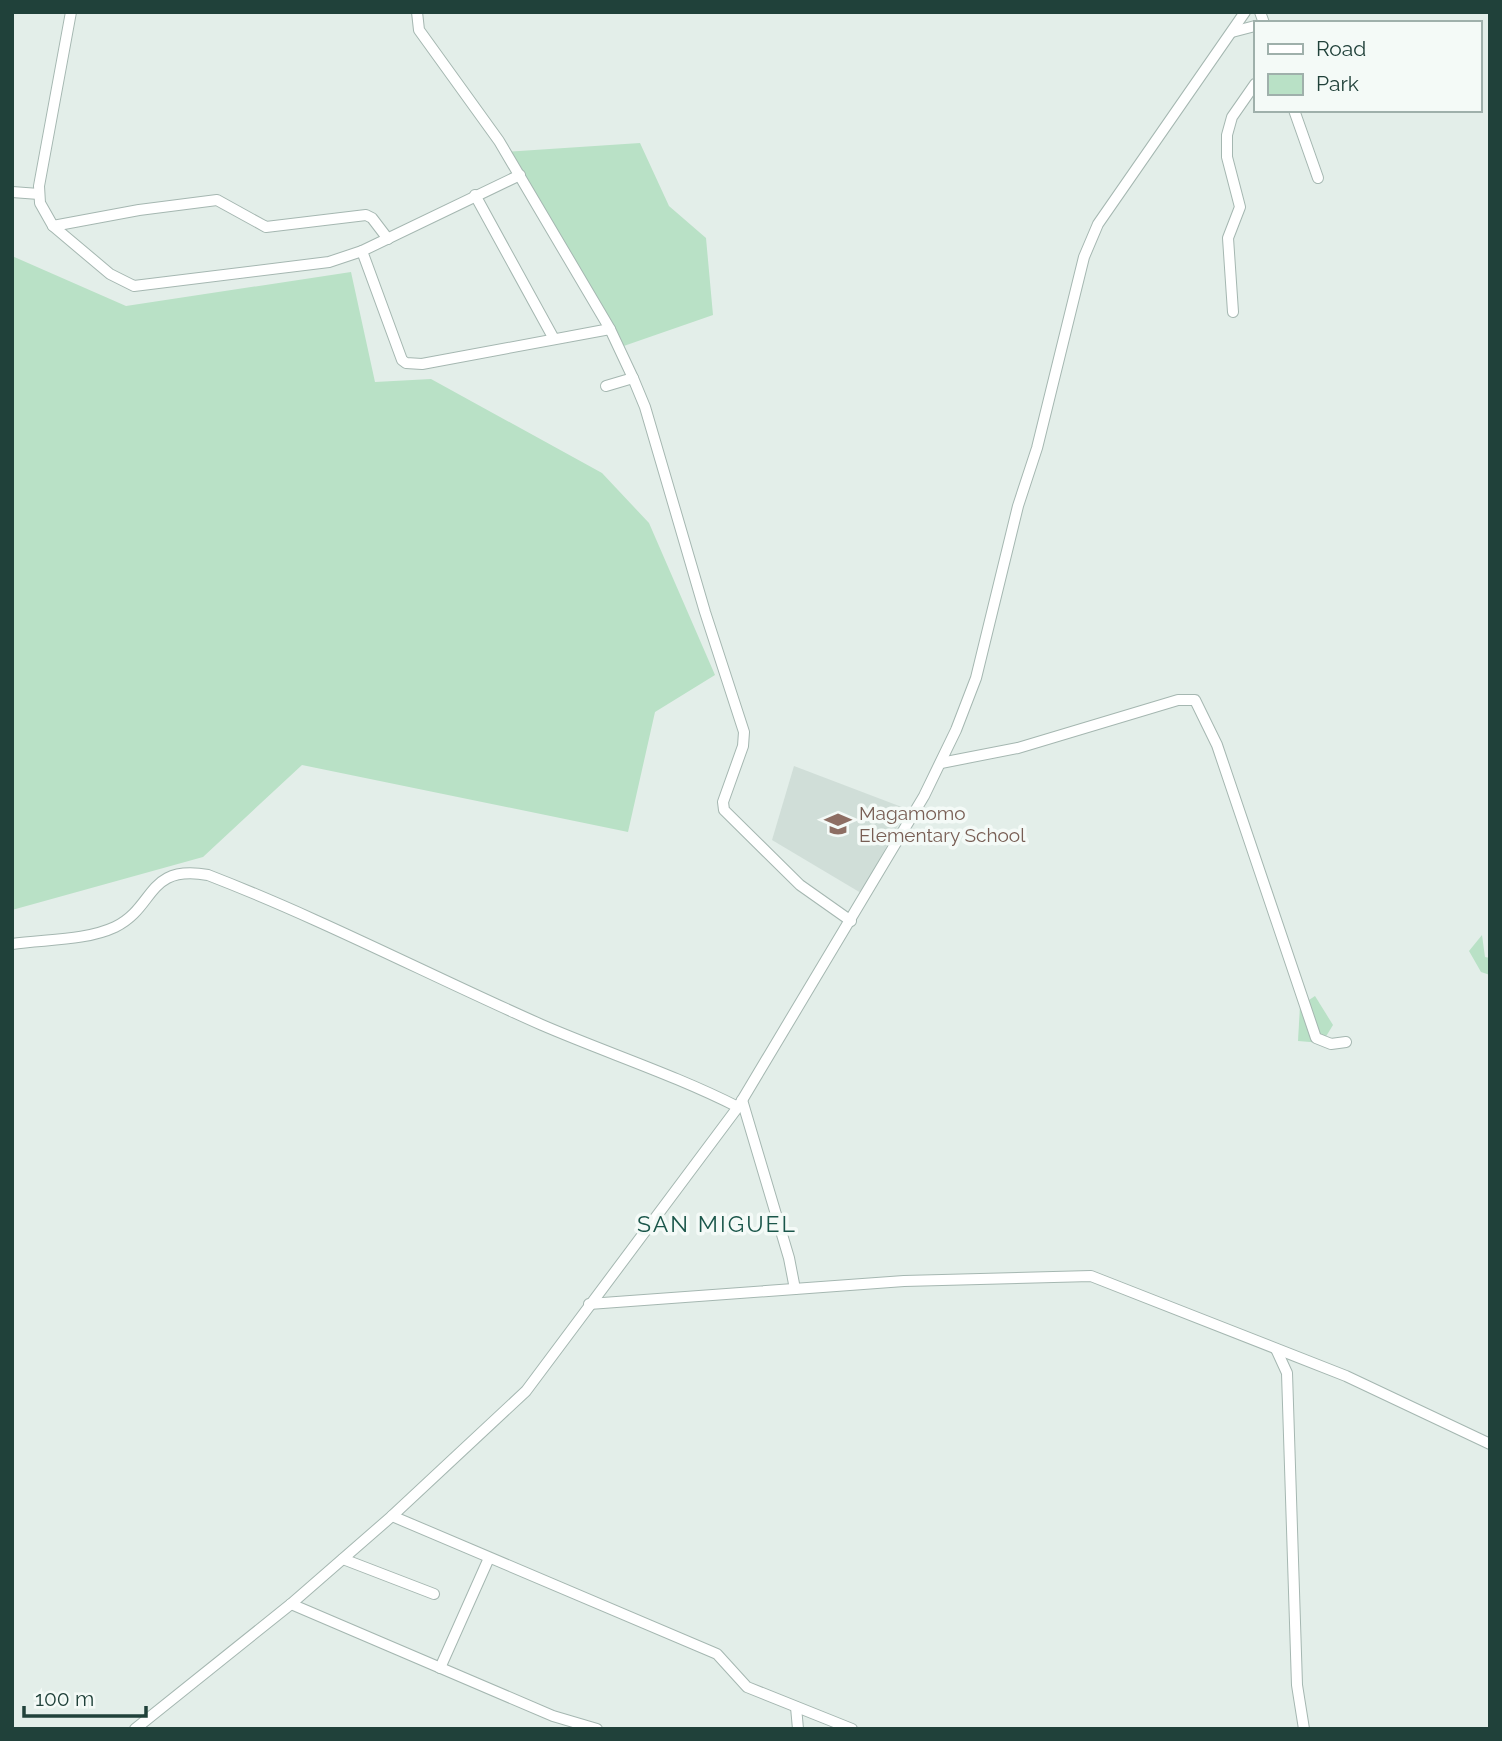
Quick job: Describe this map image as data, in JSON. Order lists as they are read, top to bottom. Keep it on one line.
{"districts":["SAN MIGUEL"],"places":{"school or university":["Magamomo Elementary School"]},"legend":["Road","Park"],"scale_bar":"100 m"}
